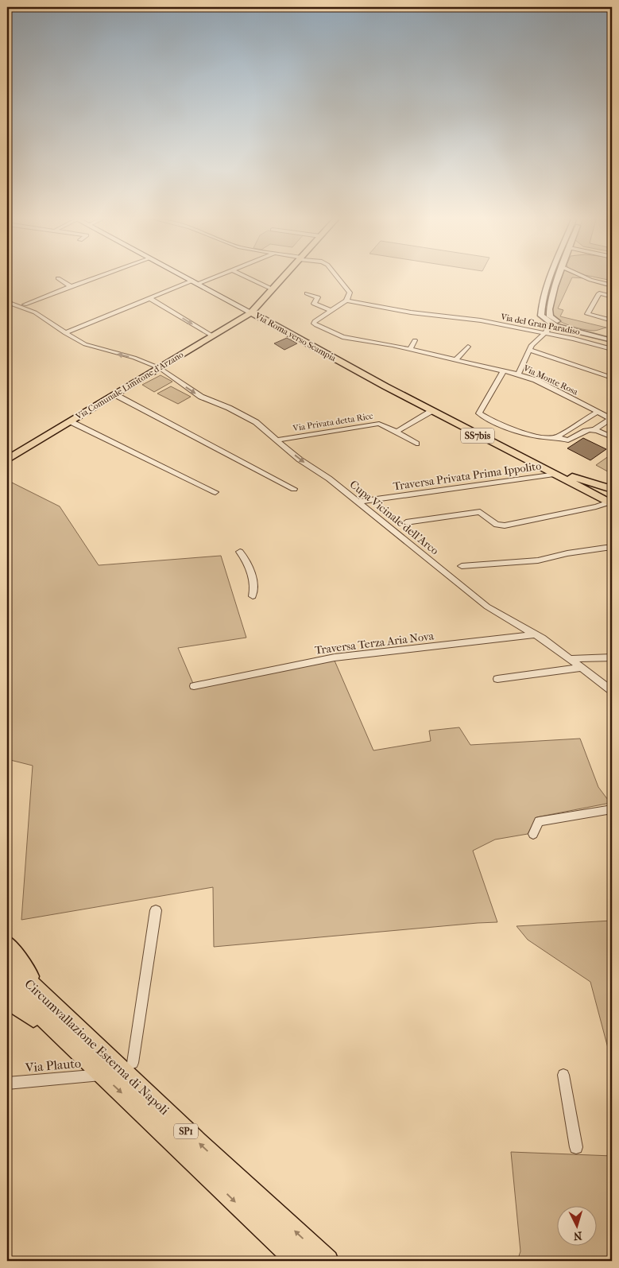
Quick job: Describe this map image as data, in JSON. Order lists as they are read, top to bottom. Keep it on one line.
{"streets":{"highway":["Circumvallazione Esterna di Napoli","SP1"],"main road":["Via Roma verso Scampia","Via Comunale Limitone d'Arzano","SS7bis"],"street":["Via del Gran Paradiso","Via Monte Rosa","Via Privata detta Ricc","Traversa Privata Prima Ippolito","Cupa Vicinale dell'Arco","Traversa Terza Aria Nova","Via Plauto"]},"crossings":[["Via del Gran Paradiso","Via Monte Rosa"],["Via Roma verso Scampia","Via Comunale Limitone d'Arzano"],["Via Roma verso Scampia","Traversa Privata Prima Ippolito"],["Via Comunale Limitone d'Arzano","Cupa Vicinale dell'Arco"],["Via Privata detta Ricc","Cupa Vicinale dell'Arco"],["Traversa Privata Prima Ippolito","Cupa Vicinale dell'Arco"],["Cupa Vicinale dell'Arco","Traversa Terza Aria Nova"],["Circumvallazione Esterna di Napoli","Via Plauto"]],"north":"bottom"}
